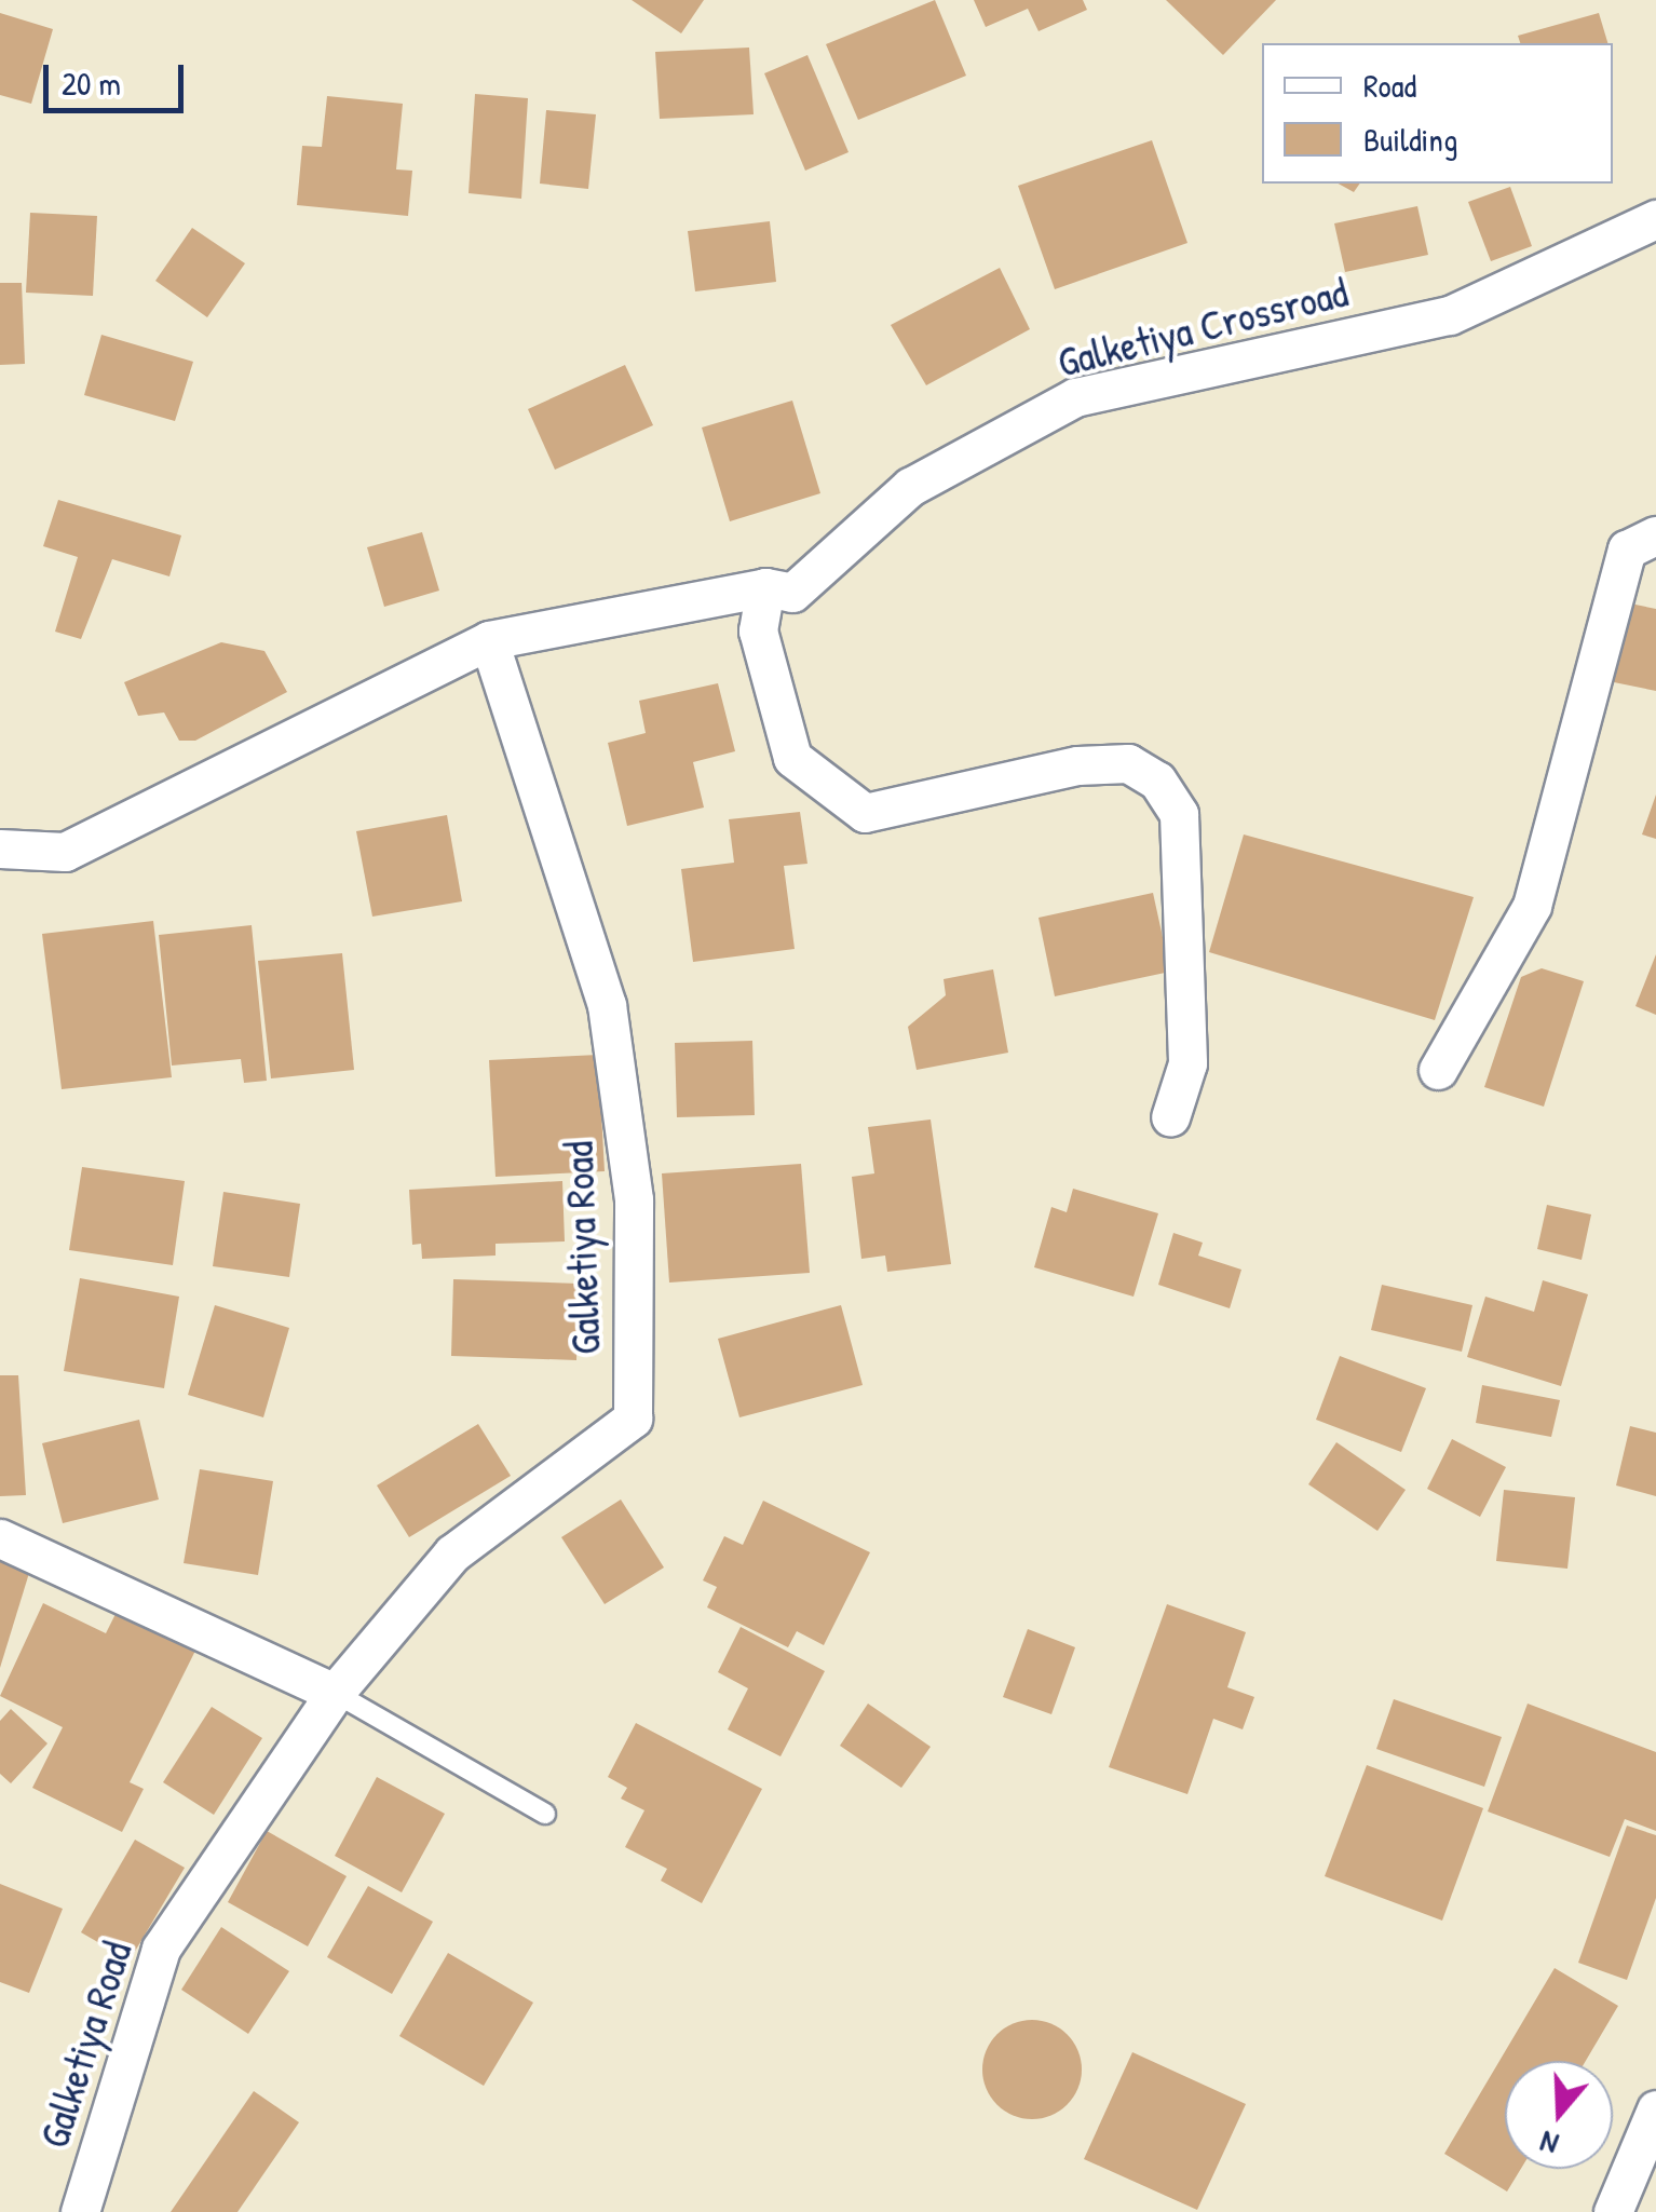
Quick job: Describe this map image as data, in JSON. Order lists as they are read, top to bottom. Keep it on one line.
{"streets":{"street":["Galketiya Crossroad","Galketiya Road"]},"crossings":[["Galketiya Crossroad","Galketiya Road"]],"legend":["Road","Building"],"scale_bar":"20 m","north":"bottom"}
